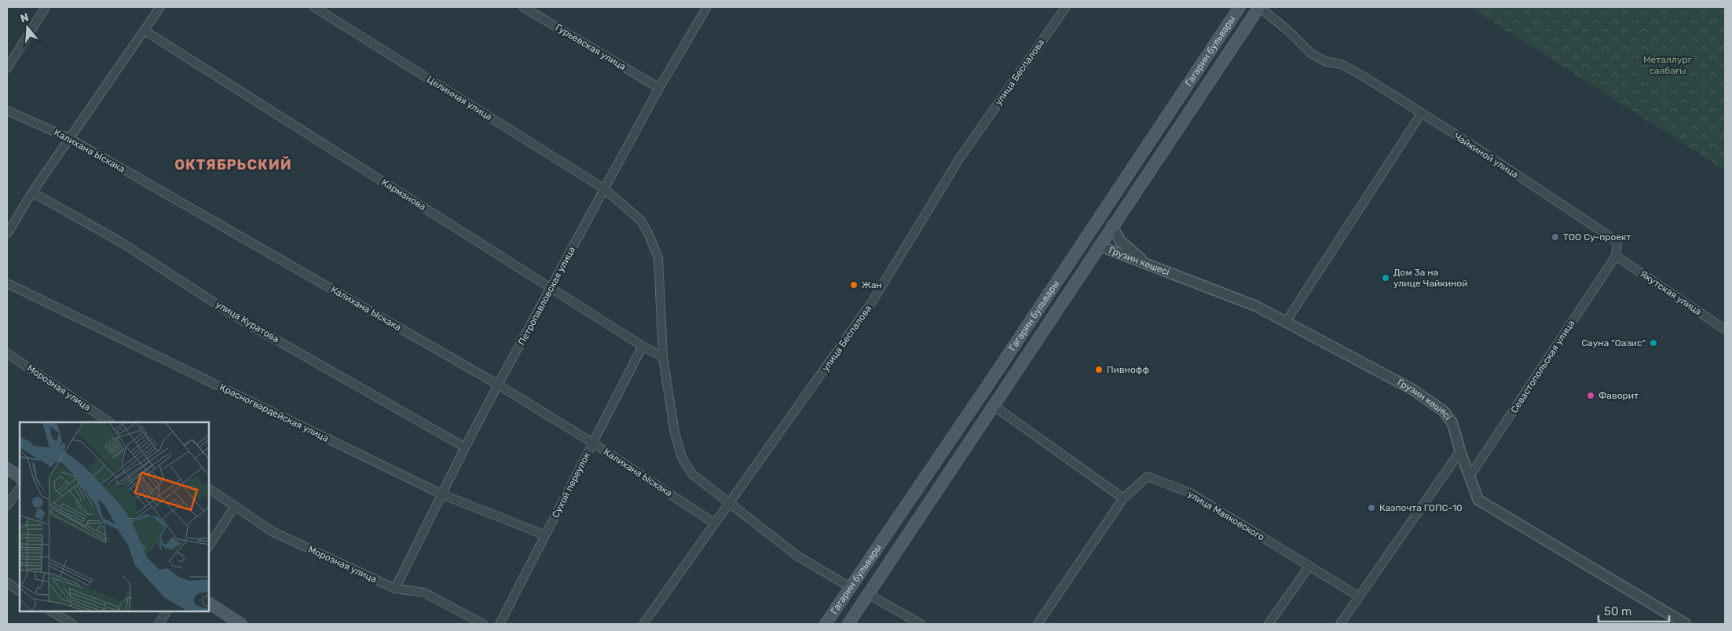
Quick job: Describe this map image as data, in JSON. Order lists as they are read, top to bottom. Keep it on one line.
{"streets":{"main road":["Гагарин бульвары"],"street":["Гурьевская улица","улица Беспалова","Целинная улица","Калихана Ыскака","Чайкиной улица","Карманова","Грузин көшесі","Якутская улица","Петропавловская улица","улица Куратова","Севастопольская улица","Морозная улица","Красногвардейская улица","Сухой переулок","улица Маяковского"]},"crossings":[["Гурьевская улица","Петропавловская улица"],["Гагарин бульвары","Целинная улица"],["Гагарин бульвары","Чайкиной улица"],["Гагарин бульвары","Грузин көшесі"],["улица Беспалова","Целинная улица"],["улица Беспалова","Калихана Ыскака"],["Целинная улица","Карманова"],["Целинная улица","Петропавловская улица"],["Калихана Ыскака","Петропавловская улица"],["Калихана Ыскака","Сухой переулок"],["Чайкиной улица","Якутская улица"],["Чайкиной улица","Севастопольская улица"],["Карманова","Петропавловская улица"],["Карманова","Сухой переулок"],["Грузин көшесі","Севастопольская улица"],["Якутская улица","Севастопольская улица"],["Петропавловская улица","улица Куратова"],["Петропавловская улица","Морозная улица"],["Петропавловская улица","Красногвардейская улица"],["Красногвардейская улица","Сухой переулок"]],"districts":["ОКТЯБРЬСКИЙ"],"parks":["Металлург саябағы"],"places":["ТОО Су-проект","Дом 3а на улице Чайкиной","Жан","Сауна \"Оазис\"","Пивнофф","Фаворит","Казпочта ГОПС-10"],"scale_bar":"50 m","north":"top"}
